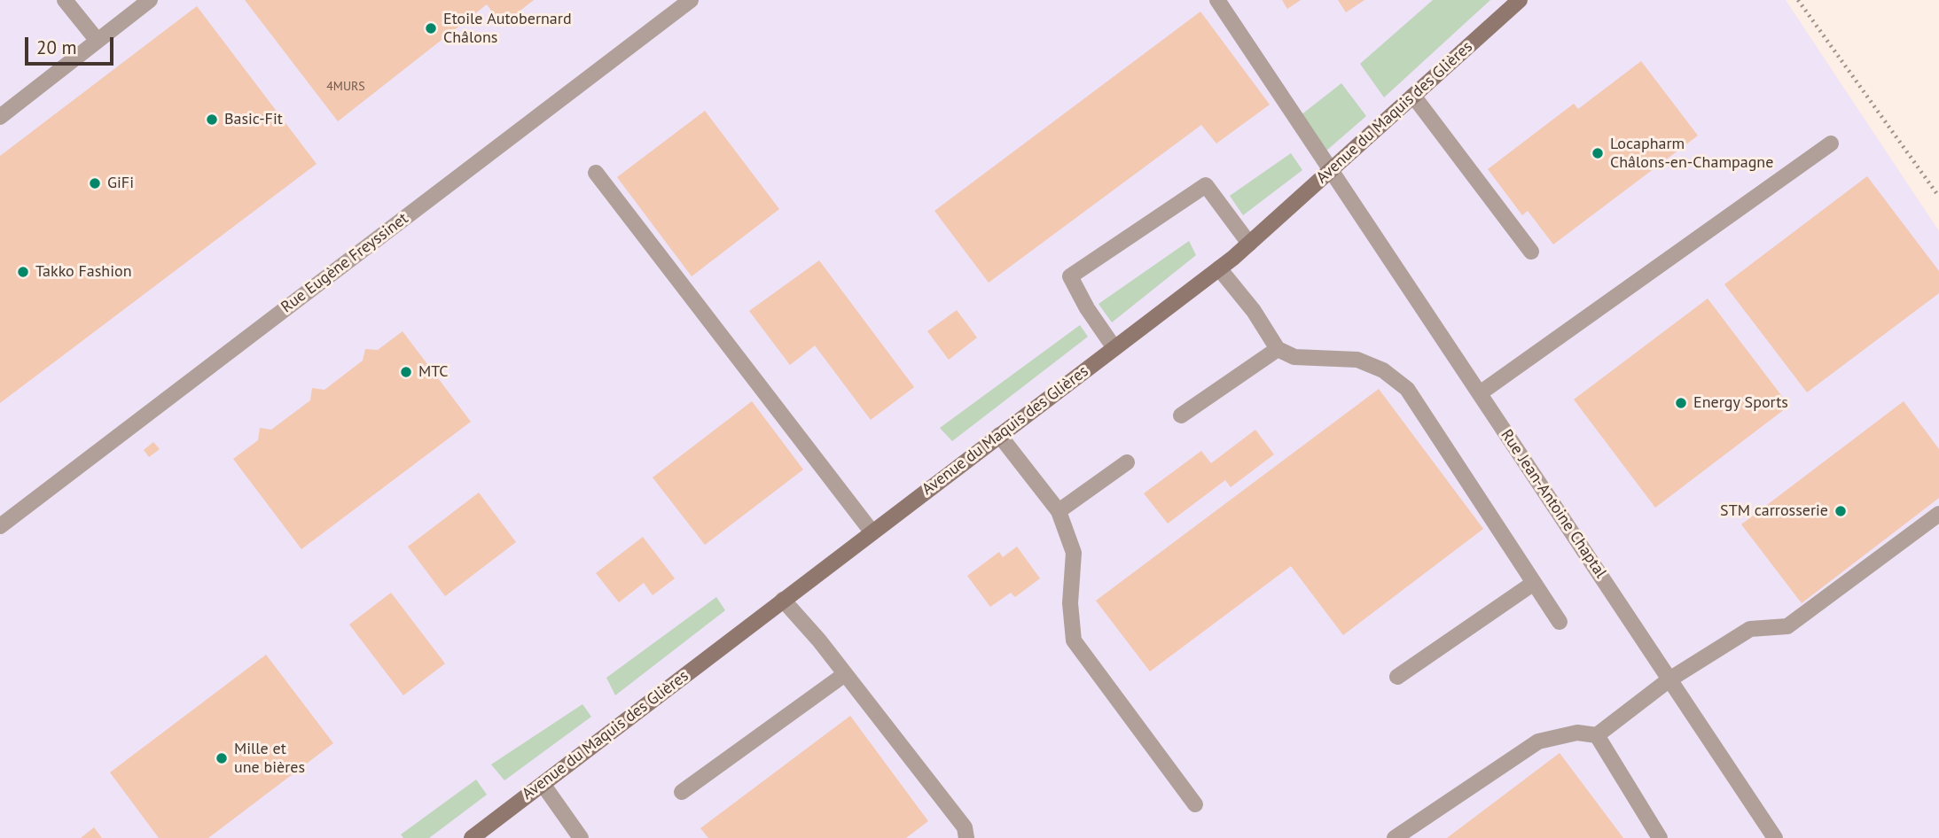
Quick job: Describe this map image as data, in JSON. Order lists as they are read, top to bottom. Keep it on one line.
{"streets":{"main road":["Avenue du Maquis des Glières"],"street":["Rue Eugène Freyssinet","Rue Jean-Antoine Chaptal"]},"crossings":[["Avenue du Maquis des Glières","Rue Jean-Antoine Chaptal"]],"places":["Etoile Autobernard Châlons","Basic-Fit","Locapharm Châlons-en-Champagne","GiFi","Takko Fashion","MTC","Energy Sports","STM carrosserie","Mille et une bières"],"house_numbers":["4MURS"],"scale_bar":"20 m"}
